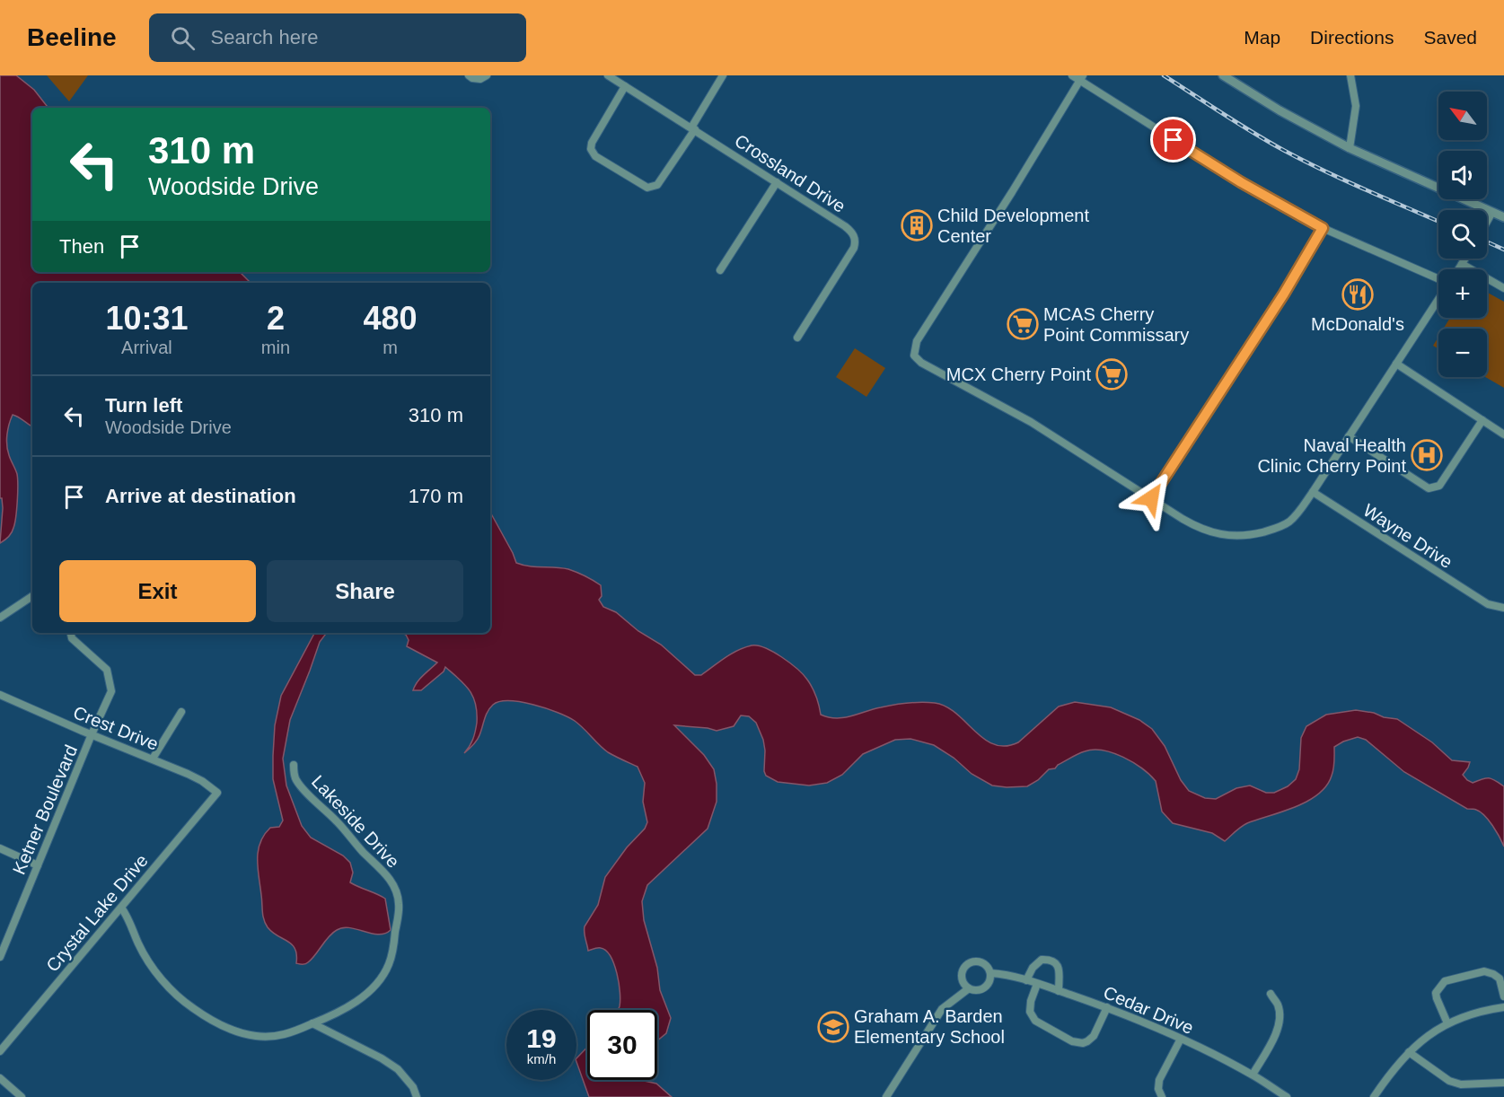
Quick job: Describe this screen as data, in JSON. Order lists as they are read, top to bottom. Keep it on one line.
{"streets":{"street":["Crossland Drive","Wayne Drive","Crest Drive","Ketner Boulevard","Lakeside Drive","Crystal Lake Drive","Cedar Drive"]},"crossings":[["Crest Drive","Ketner Boulevard"],["Crest Drive","Crystal Lake Drive"],["Lakeside Drive","Crystal Lake Drive"]],"places":{"building":["Child Development Center"],"restaurant":["McDonald's"],"supermarket":["MCAS Cherry Point Commissary","MCX Cherry Point"],"hospital":["Naval Health Clinic Cherry Point"],"school or university":["Graham A. Barden Elementary School"]},"north":"top left","page":{"header":"Beeline","search":"Search here","nav":["Map","Directions","Saved"],"map_buttons":["+","−"],"turn":["310 m","Woodside Drive"],"then":"Then","eta":["10:31","Arrival","2","min","480","m"],"list":[{"name":"Turn left","note":"Woodside Drive","value":"310 m"},{"name":"Arrive at destination","value":"170 m"}],"buttons":["Exit","Share"],"speed":"19 km/h","limit":"30"}}
